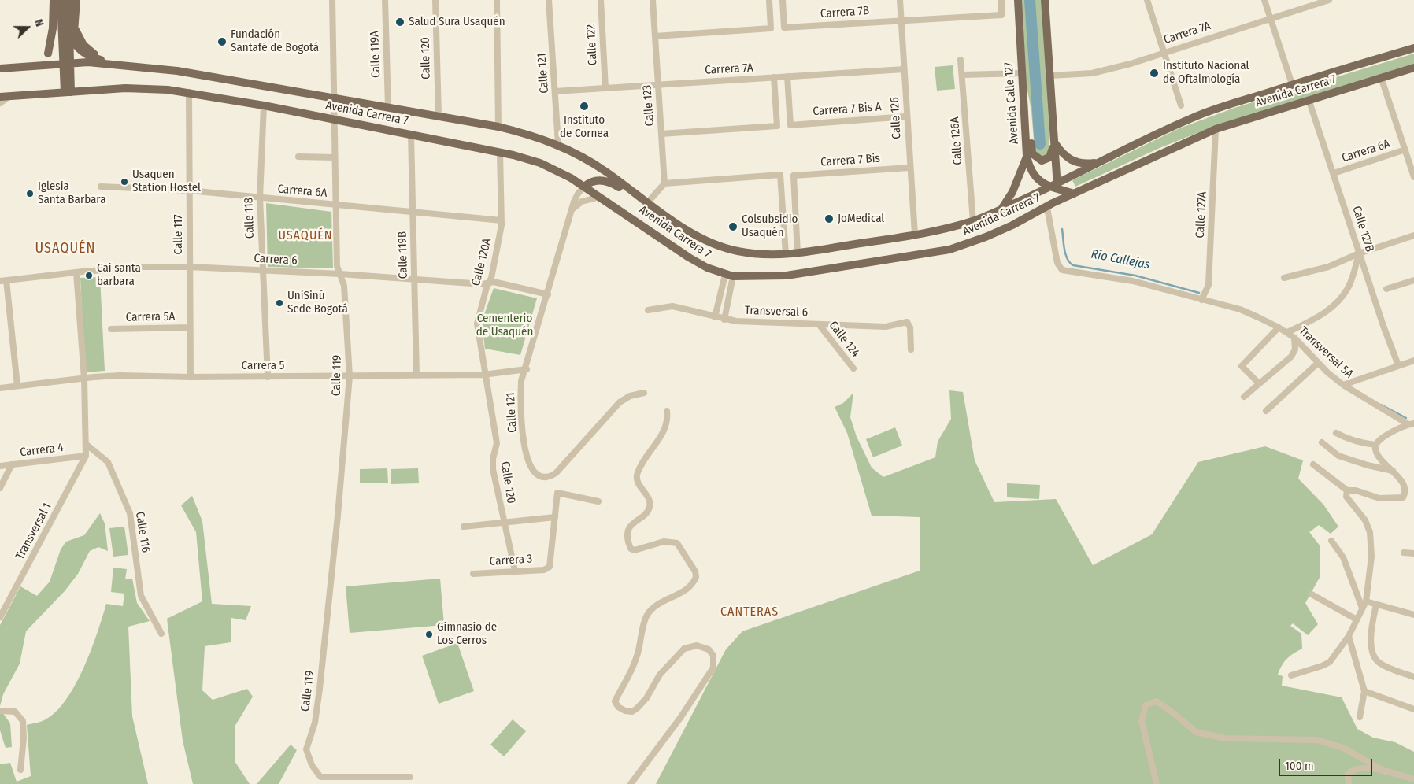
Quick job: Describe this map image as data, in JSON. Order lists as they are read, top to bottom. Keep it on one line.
{"streets":{"main road":["Avenida Carrera 7","Avenida Calle 127"],"street":["Carrera 7B","Carrera 7A","Calle 122","Calle 119A","Calle 120","Calle 121","Calle 123","Carrera 7 Bis A","Calle 126","Calle 126A","Carrera 6A","Carrera 7 Bis","Calle 127A","Calle 118","Calle 127B","Calle 117","Calle 119B","Carrera 6","Calle 120A","Transversal 6","Carrera 5A","Calle 124","Transversal 5A","Carrera 5","Calle 119","Carrera 4","Transversal 1","Calle 116","Carrera 3"]},"crossings":[["Carrera 7B","Calle 126"],["Carrera 7A","Calle 122"],["Carrera 7A","Calle 121"],["Carrera 7A","Calle 123"],["Carrera 7A","Carrera 7 Bis A"],["Carrera 7A","Calle 126"],["Calle 119A","Avenida Carrera 7"],["Calle 120","Avenida Carrera 7"],["Calle 120","Calle 120A"],["Calle 120","Carrera 5"],["Calle 120","Carrera 3"],["Calle 121","Avenida Carrera 7"],["Calle 121","Carrera 6"],["Calle 121","Carrera 5"],["Avenida Carrera 7","Avenida Calle 127"],["Avenida Carrera 7","Calle 126"],["Avenida Carrera 7","Calle 126A"],["Avenida Carrera 7","Carrera 7 Bis"],["Avenida Carrera 7","Calle 127A"],["Avenida Carrera 7","Calle 118"],["Avenida Carrera 7","Calle 127B"],["Avenida Carrera 7","Calle 117"],["Avenida Carrera 7","Calle 119B"],["Avenida Carrera 7","Calle 120A"],["Avenida Carrera 7","Transversal 5A"],["Avenida Carrera 7","Calle 119"],["Carrera 7 Bis A","Calle 126"],["Calle 126","Carrera 7 Bis"],["Carrera 6A","Calle 118"],["Carrera 6A","Calle 127B"],["Carrera 6A","Calle 117"],["Carrera 6A","Calle 119B"],["Carrera 6A","Calle 120A"],["Carrera 6A","Calle 119"],["Calle 127A","Transversal 5A"],["Calle 118","Carrera 6"],["Calle 118","Carrera 5"],["Calle 117","Carrera 6"],["Calle 117","Carrera 5A"],["Calle 117","Carrera 5"],["Calle 119B","Carrera 6"],["Calle 119B","Carrera 5"],["Carrera 6","Calle 120A"],["Carrera 6","Calle 119"],["Calle 120A","Carrera 5"],["Transversal 6","Calle 124"],["Carrera 5","Calle 119"],["Carrera 4","Transversal 1"]],"districts":["USAQUÉN","USAQUÉN","CANTERAS"],"water":["Río Callejas"],"parks":["Cementerio de Usaquén"],"places":["Salud Sura Usaquén","Fundación Santafé de Bogotá","Instituto Nacional de Oftalmología","Instituto de Cornea","Usaquen Station Hostel","Iglesia Santa Barbara","JoMedical","Colsubsidio Usaquén","Cai santa barbara","UniSinú Sede Bogotá","Gimnasio de Los Cerros"],"scale_bar":"100 m","north":"right"}
